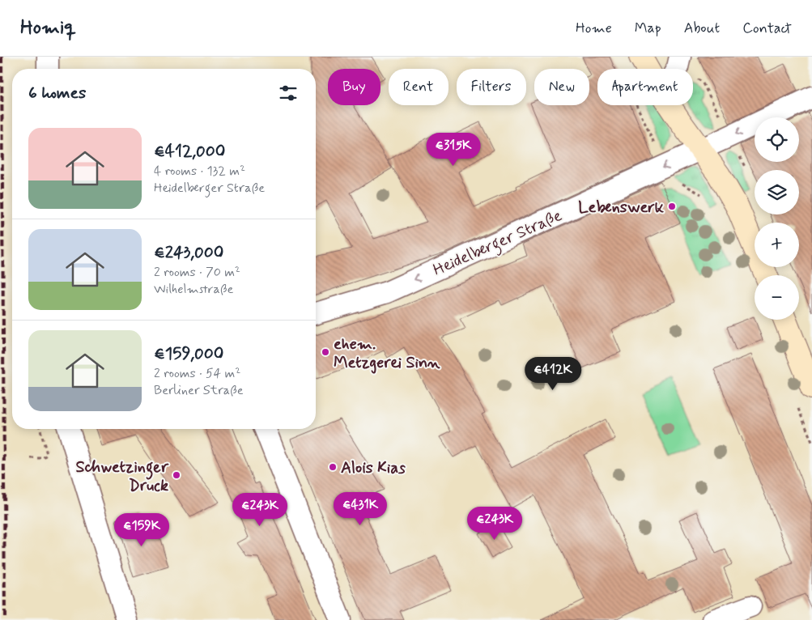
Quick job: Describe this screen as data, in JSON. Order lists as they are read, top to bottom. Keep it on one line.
{"streets":{"street":["Heidelberger Straße"]},"one_way":["Heidelberger Straße"],"places":["Lebenswerk","ehem. Metzgerei Sinn","Alois Kias","Schwetzinger Druck"],"page":{"header":"Homiq","nav":["Home","Map","About","Contact"],"chip":["Buy","Rent","Filters","New","Apartment"],"heading":"6 homes","map_buttons":["+","−"],"list":[{"name":"€412,000","note":"4 rooms · 132 m² · Heidelberger Straße"},{"name":"€243,000","note":"2 rooms · 70 m² · Wilhelmstraße"},{"name":"€159,000","note":"2 rooms · 54 m² · Berliner Straße"}],"price":["€315K","€412K","€431K","€243K","€243K","€159K"]}}
